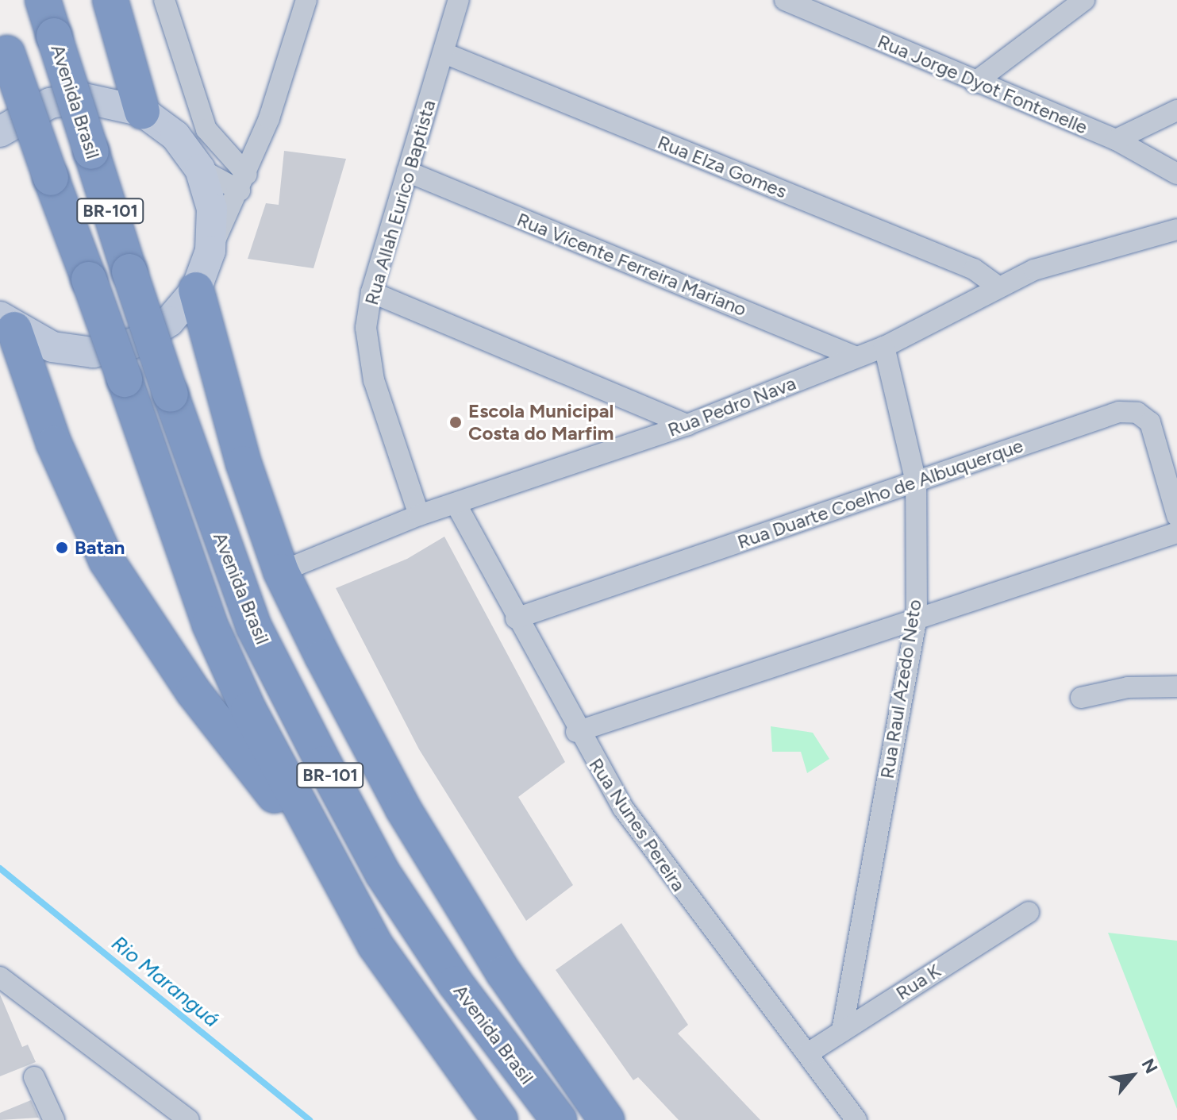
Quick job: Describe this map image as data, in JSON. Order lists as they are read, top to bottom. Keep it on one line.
{"streets":{"highway":["Avenida Brasil","BR-101"],"street":["Rua Jorge Dyot Fontenelle","Rua Elza Gomes","Rua Allah Eurico Baptista","Rua Vicente Ferreira Mariano","Rua Pedro Nava","Rua Duarte Coelho de Albuquerque","Rua Raul Azedo Neto","Rua Nunes Pereira","Rua K"]},"crossings":[["Rua Elza Gomes","Rua Allah Eurico Baptista"],["Rua Elza Gomes","Rua Pedro Nava"],["Rua Allah Eurico Baptista","Rua Vicente Ferreira Mariano"],["Rua Allah Eurico Baptista","Rua Pedro Nava"],["Rua Vicente Ferreira Mariano","Rua Pedro Nava"],["Rua Pedro Nava","Rua Raul Azedo Neto"],["Rua Pedro Nava","Rua Nunes Pereira"],["Rua Duarte Coelho de Albuquerque","Rua Raul Azedo Neto"],["Rua Duarte Coelho de Albuquerque","Rua Nunes Pereira"],["Rua Raul Azedo Neto","Rua K"],["Rua Nunes Pereira","Rua K"]],"water":["Rio Maranguá"],"places":["Escola Municipal Costa do Marfim","Batan"],"north":"top right"}
